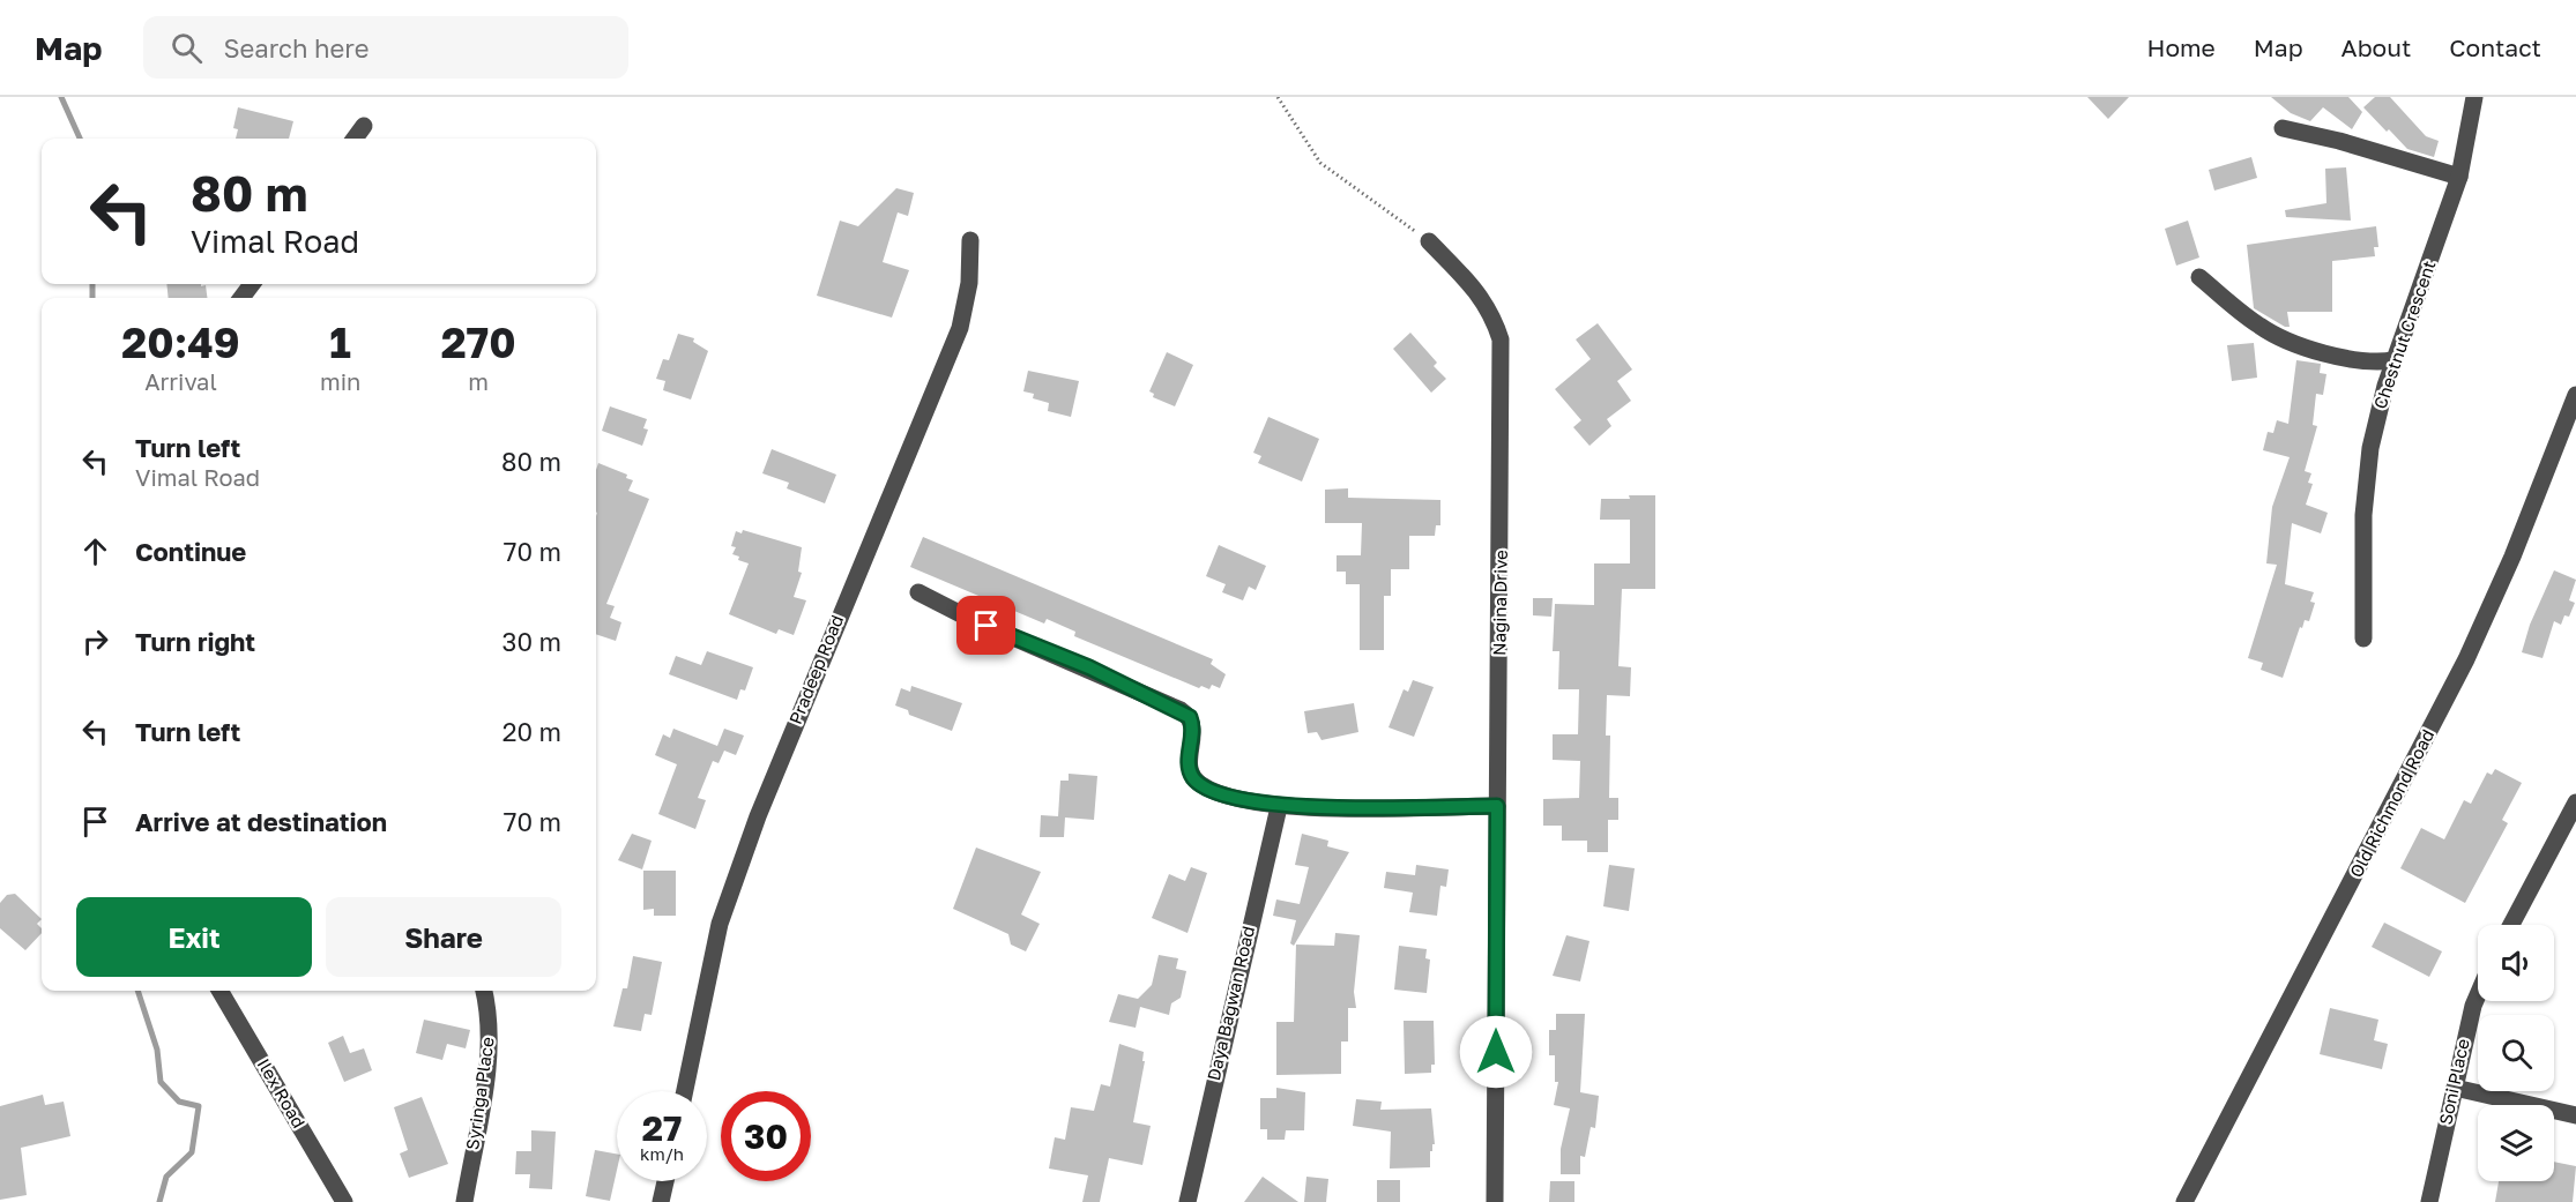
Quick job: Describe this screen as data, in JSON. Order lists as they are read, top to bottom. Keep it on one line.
{"streets":{"street":["Chestnut Crescent","Nagina Drive","Pradeep Road","Old Richmond Road","Daya Bagwan Road","Soni Place","Ilex Road","Syringa Place"]},"page":{"header":"Map","search":"Search here","nav":["Home","Map","About","Contact"],"turn":["80 m","Vimal Road"],"eta":["20:49","Arrival","1","min","270","m"],"list":[{"name":"Turn left","note":"Vimal Road","value":"80 m"},{"name":"Continue","value":"70 m"},{"name":"Turn right","value":"30 m"},{"name":"Turn left","value":"20 m"},{"name":"Arrive at destination","value":"70 m"}],"buttons":["Exit","Share"],"speed":"27 km/h","limit":"30"}}
